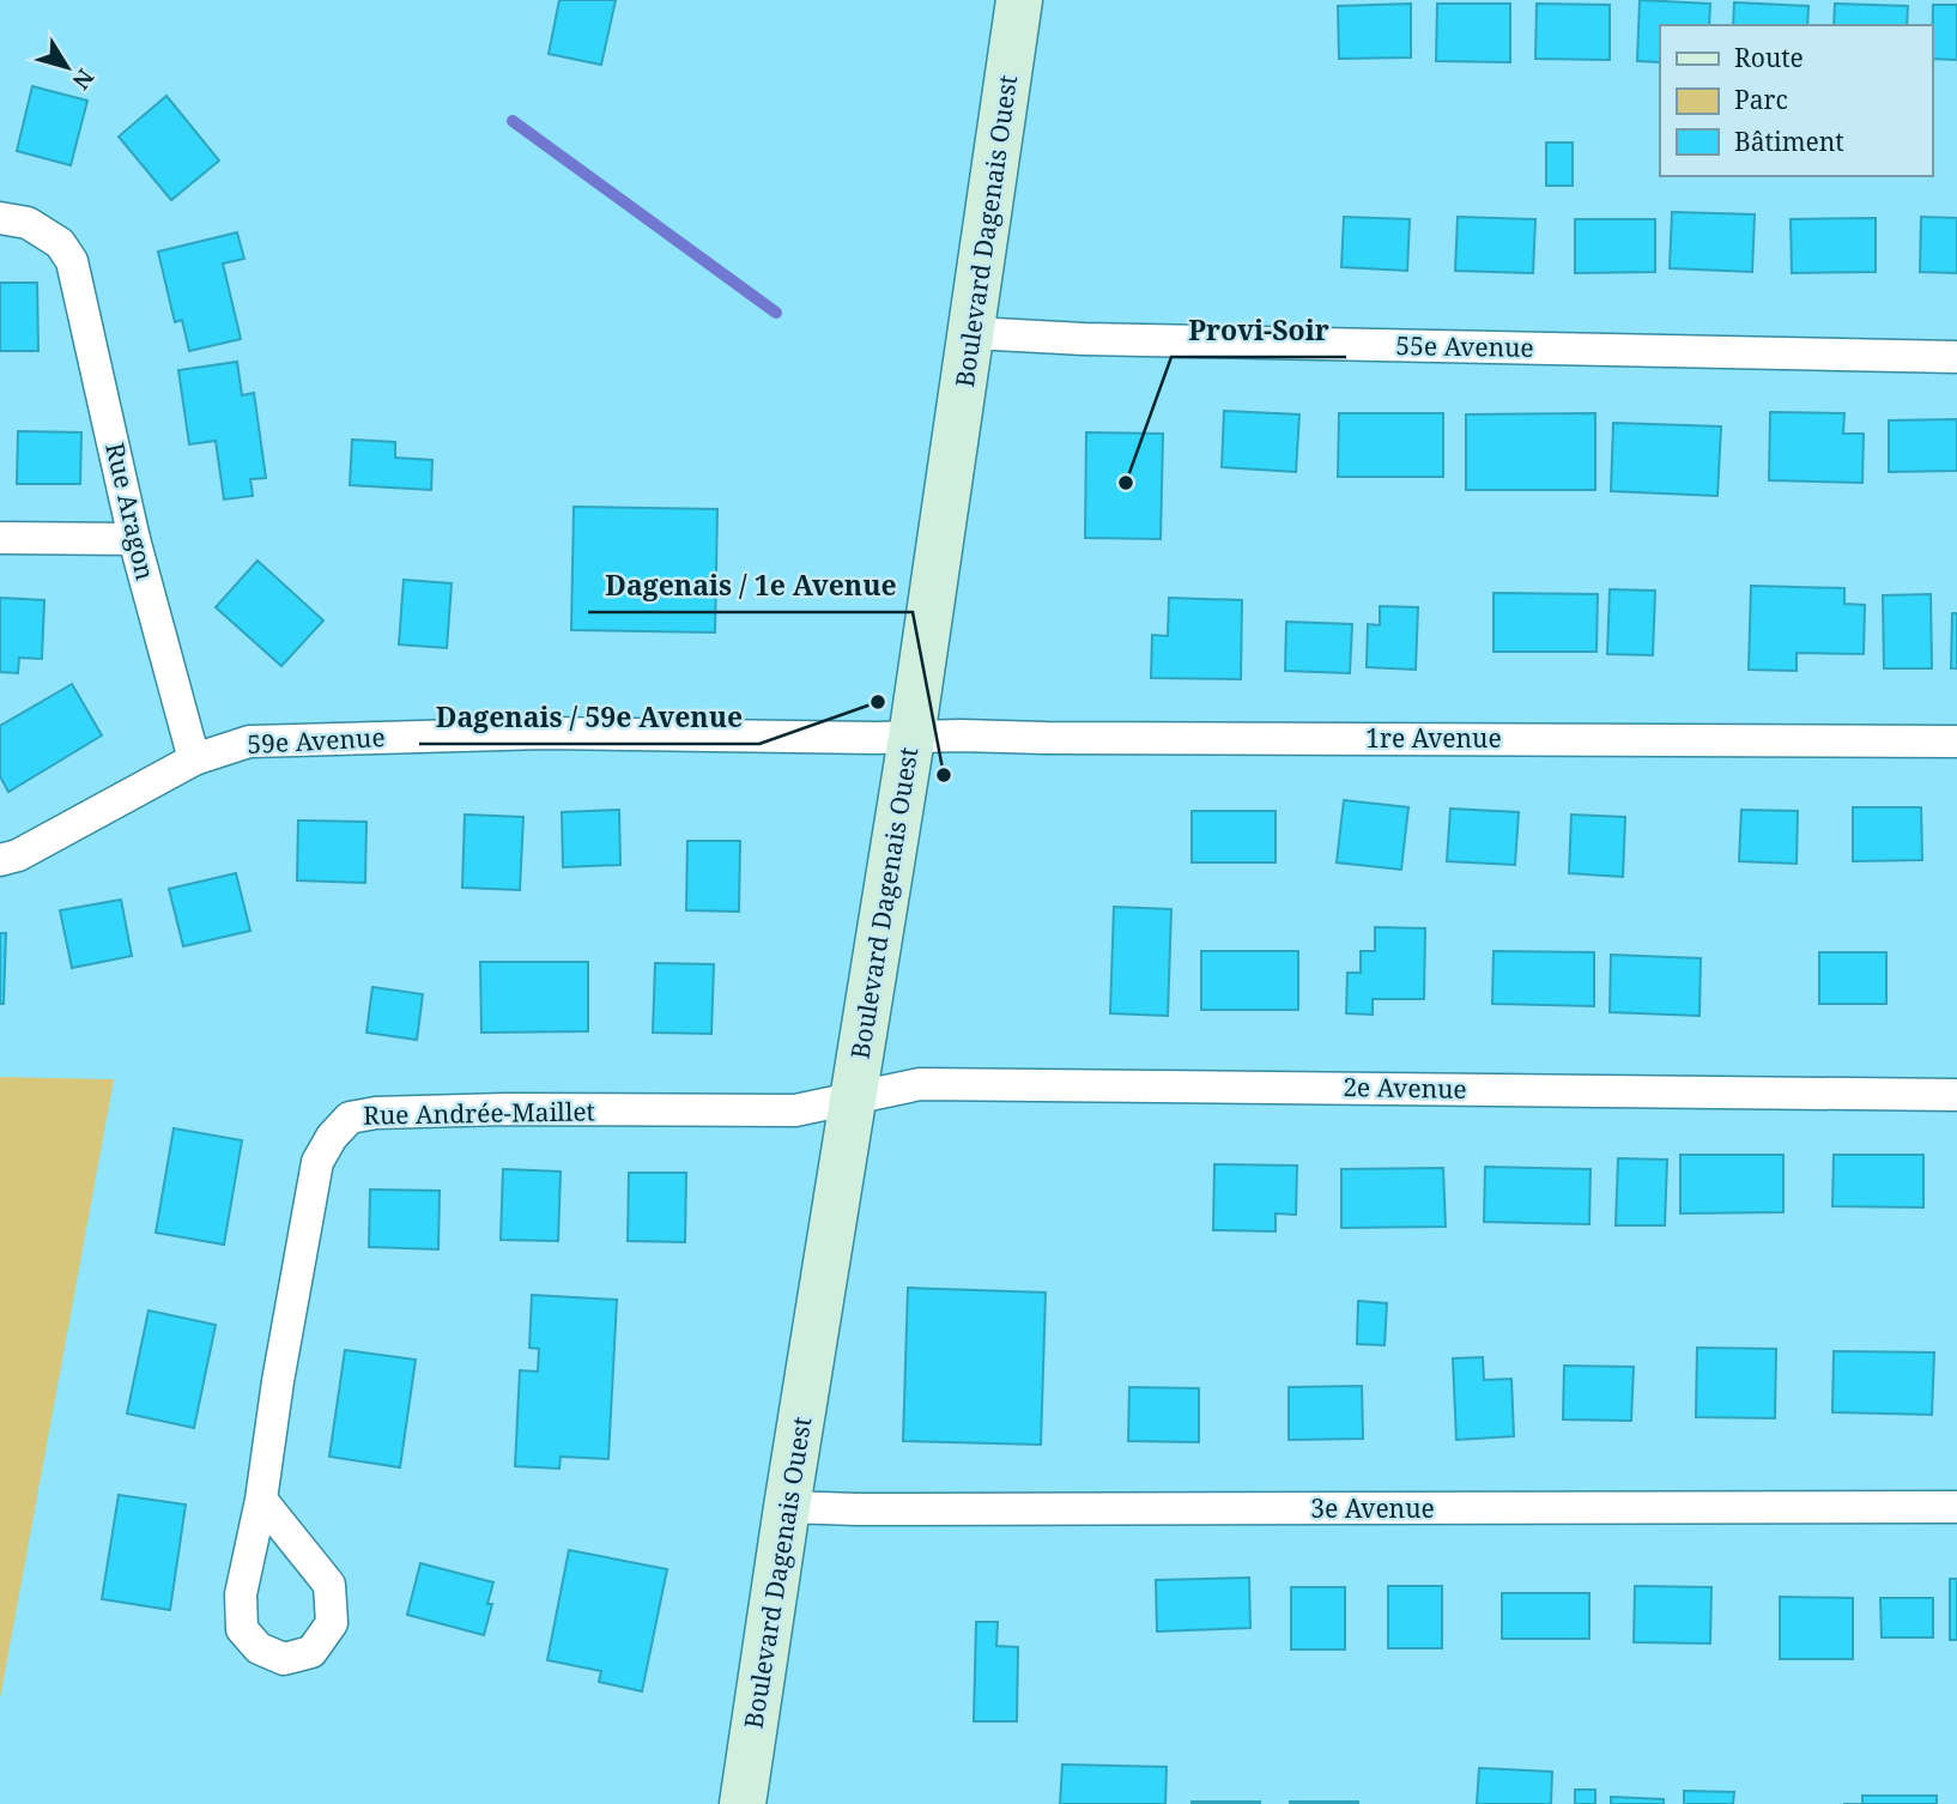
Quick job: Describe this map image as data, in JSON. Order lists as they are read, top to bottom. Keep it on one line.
{"streets":{"main road":["Boulevard Dagenais Ouest"],"street":["55e Avenue","Rue Aragon","1re Avenue","59e Avenue","2e Avenue","Rue Andrée-Maillet","3e Avenue"]},"crossings":[["Boulevard Dagenais Ouest","55e Avenue"],["Boulevard Dagenais Ouest","1re Avenue"],["Boulevard Dagenais Ouest","59e Avenue"],["Boulevard Dagenais Ouest","2e Avenue"],["Boulevard Dagenais Ouest","Rue Andrée-Maillet"],["Boulevard Dagenais Ouest","3e Avenue"],["Rue Aragon","59e Avenue"],["1re Avenue","59e Avenue"],["2e Avenue","Rue Andrée-Maillet"]],"places":["Provi-Soir","Dagenais / 59e Avenue","Dagenais / 1e Avenue"],"legend":["Route","Parc","Bâtiment"],"north":"bottom right"}
